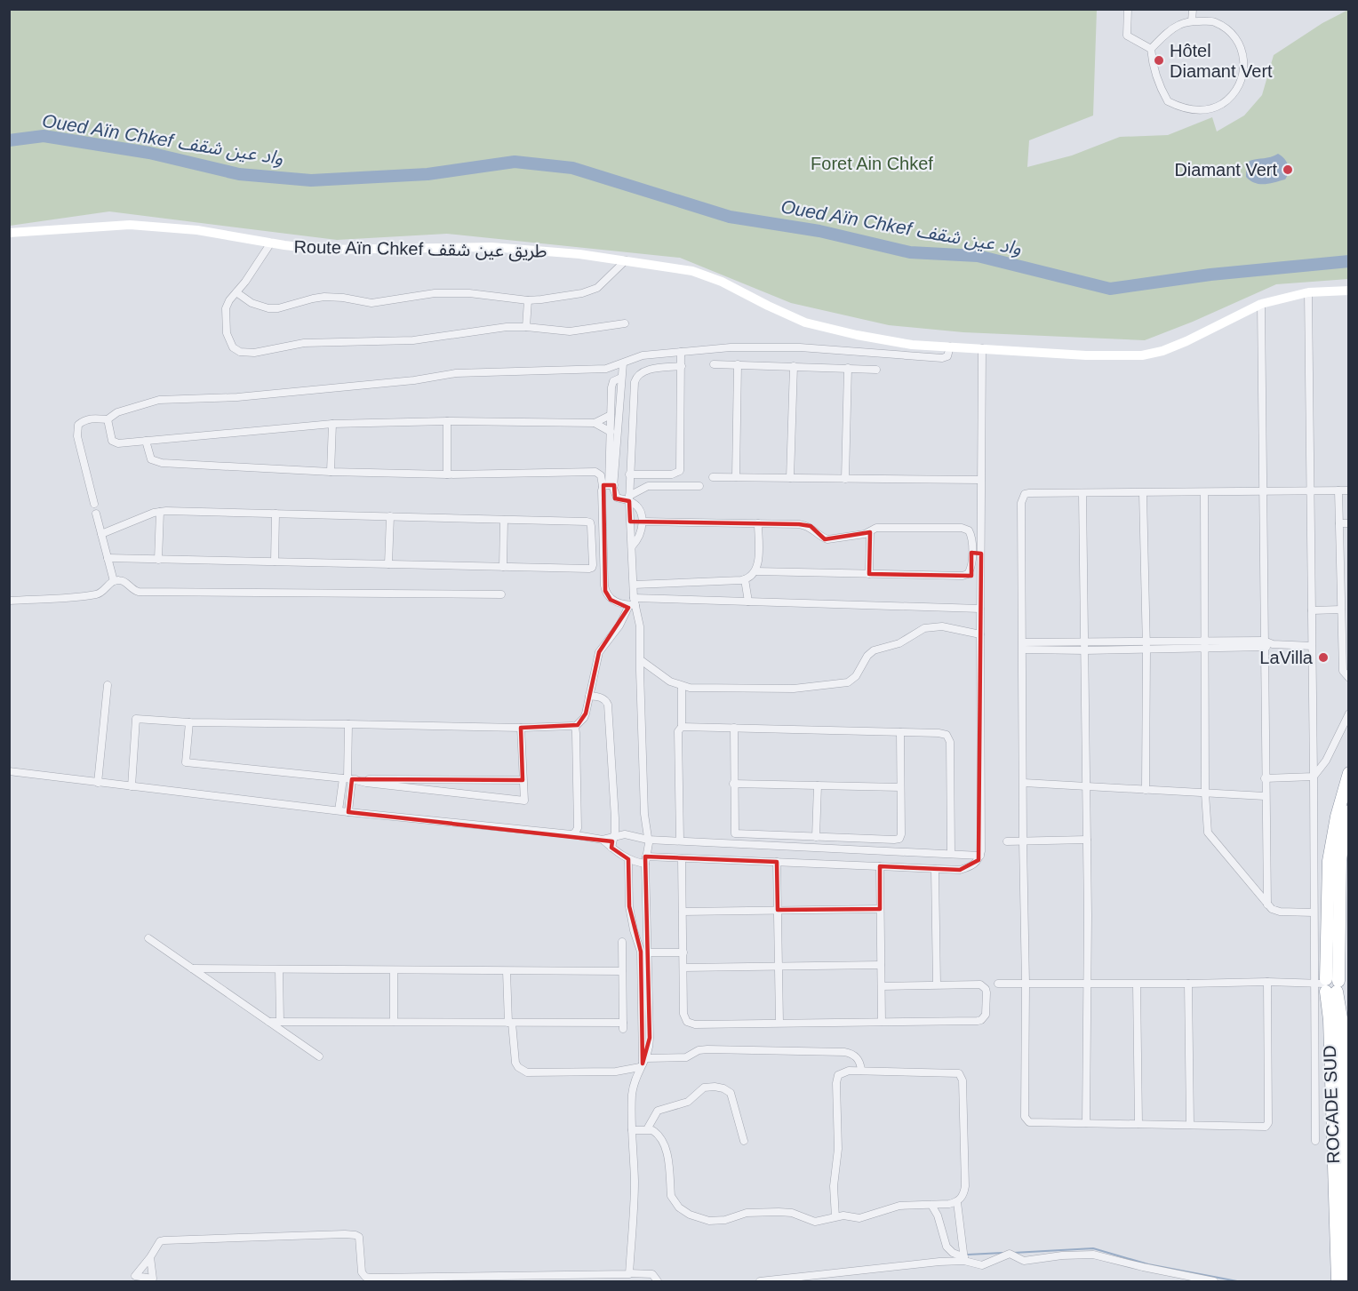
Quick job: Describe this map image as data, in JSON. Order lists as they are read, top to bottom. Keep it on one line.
{"streets":{"highway":["ROCADE SUD"],"street":["Route Aïn Chkef طريق عين شقف"]},"water":["Oued Aïn Chkef واد عين شقف"],"parks":["Foret Ain Chkef"],"places":["Hôtel Diamant Vert","Diamant Vert","LaVilla"]}
